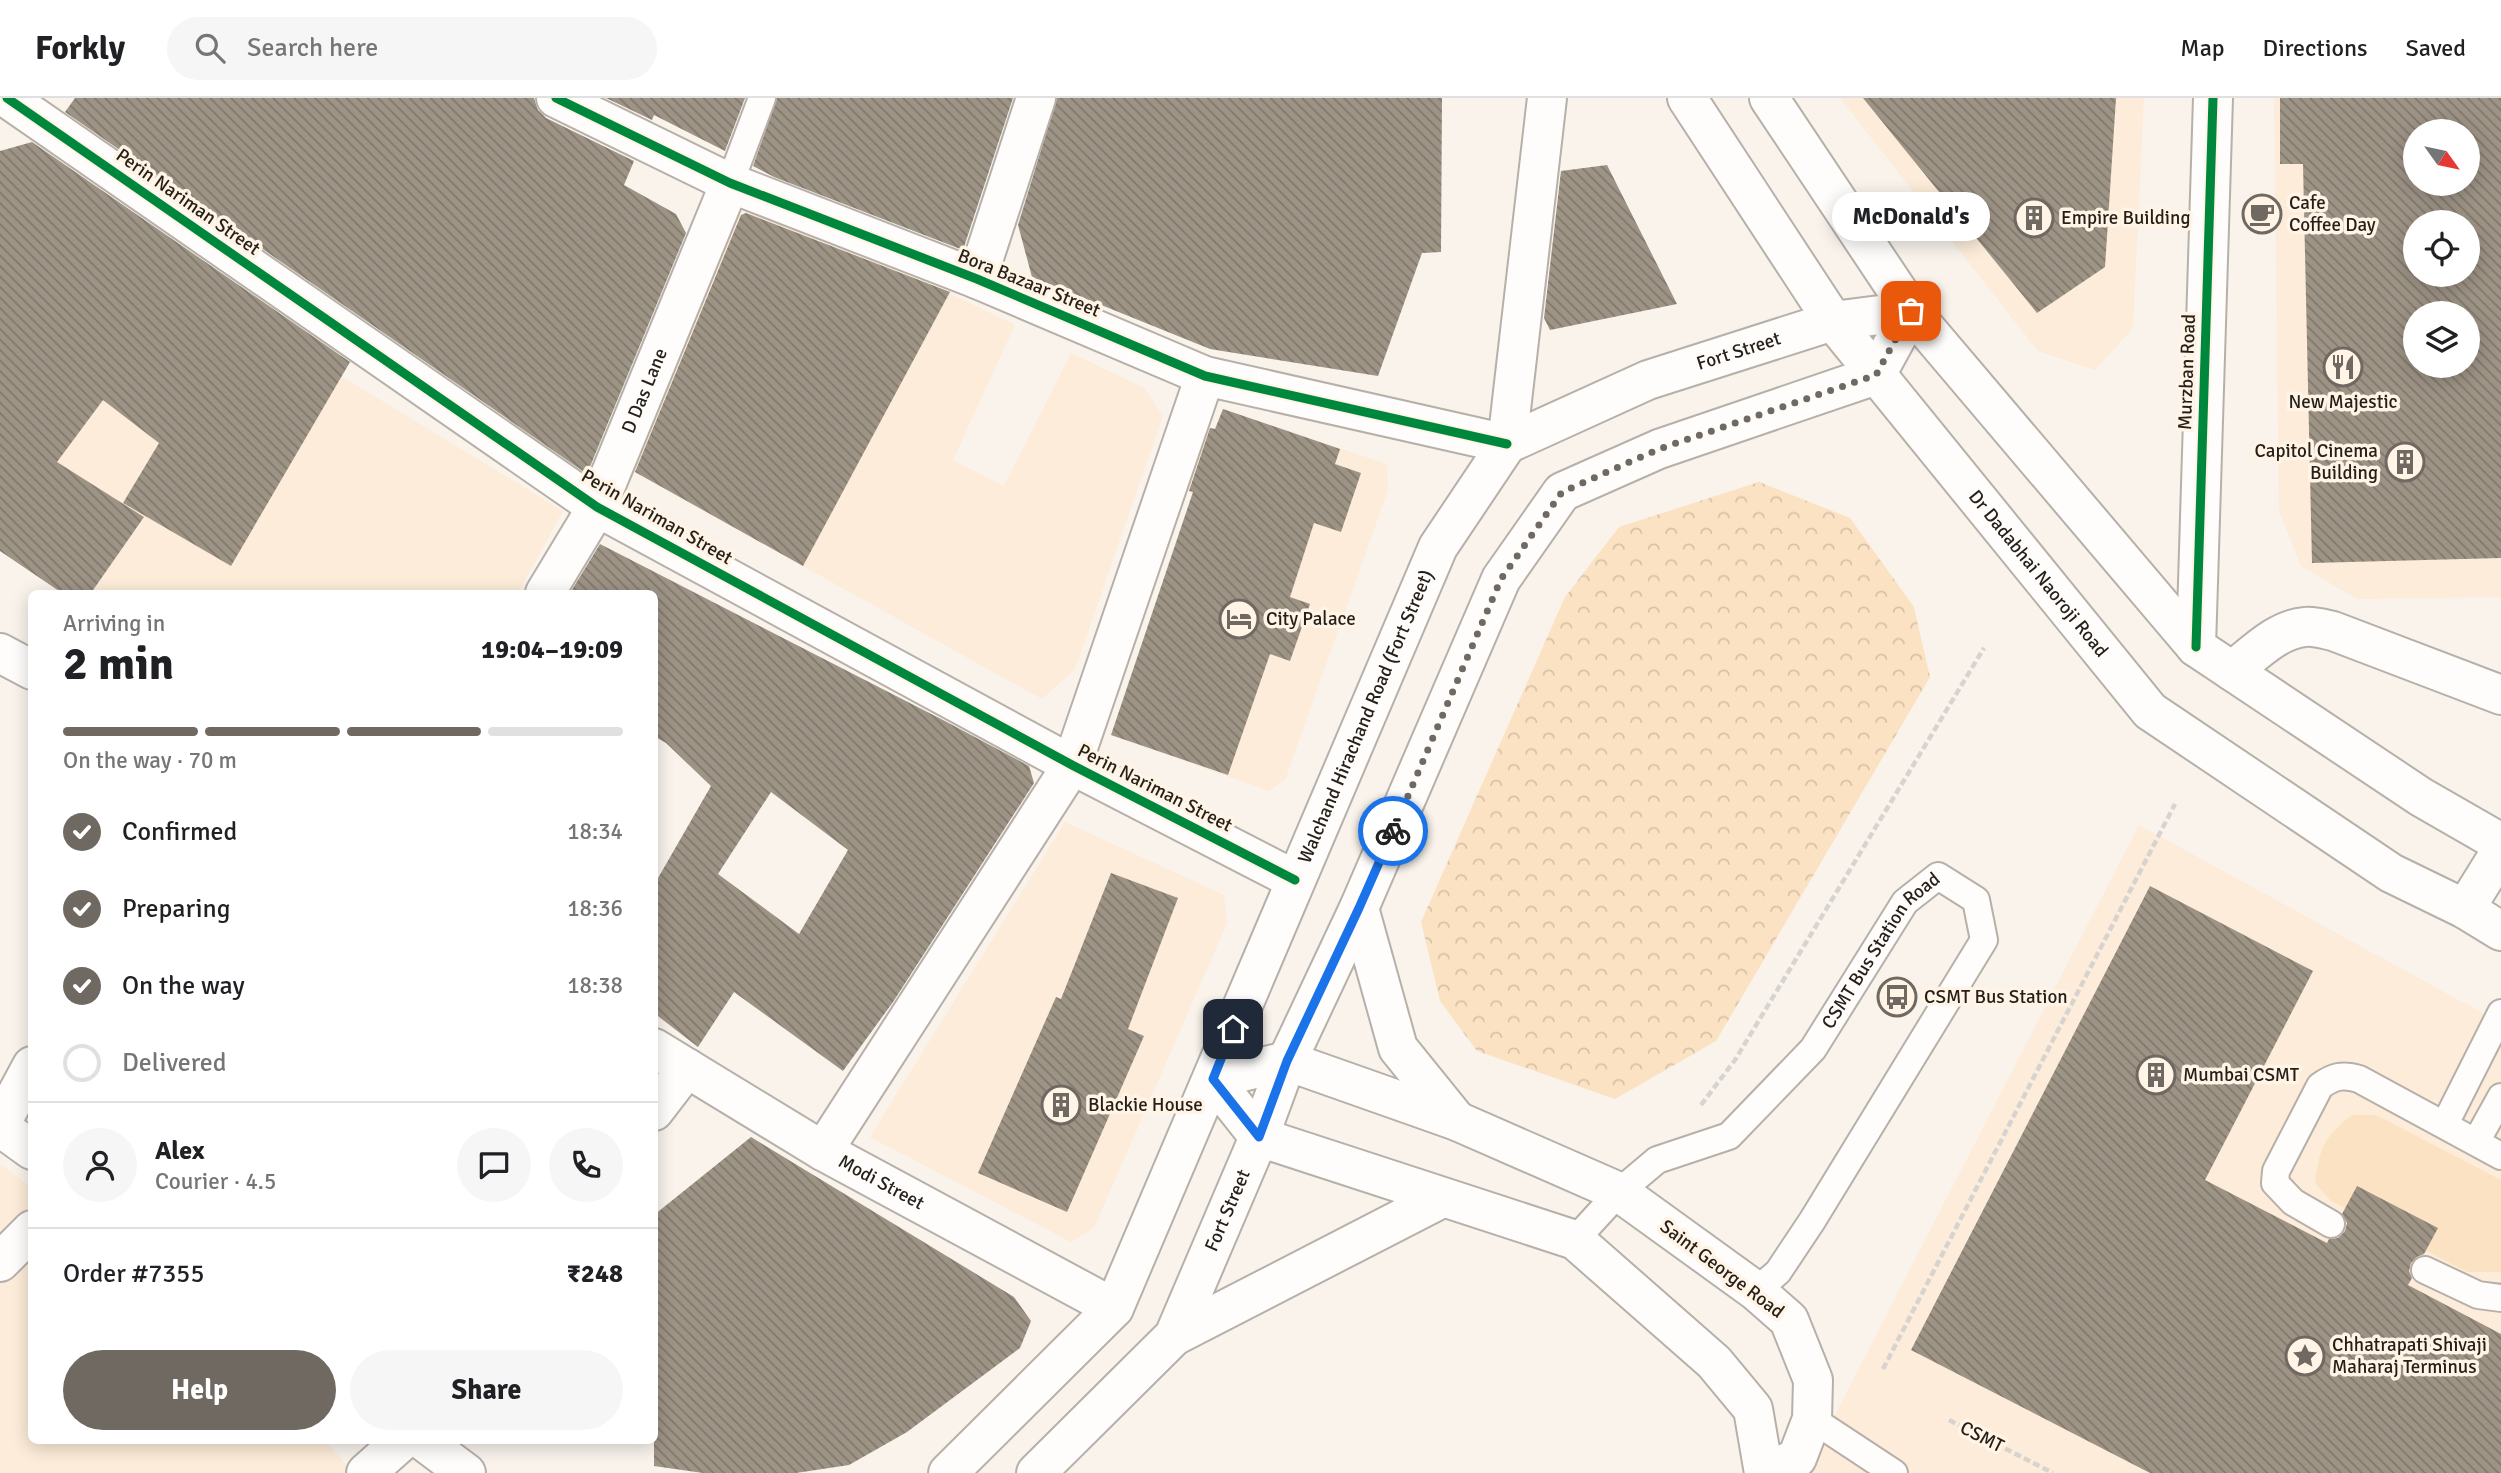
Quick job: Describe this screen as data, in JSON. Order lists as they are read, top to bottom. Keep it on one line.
{"streets":{"main road":["Perin Nariman Street","Bora Bazaar Street","Fort Street","Murzban Road","D Das Lane","Dr Dadabhai Naoroji Road","Walchand Hirachand Road (Fort Street)","Modi Street","Saint George Road"],"lane":["CSMT Bus Station Road"],"path":["CSMT"]},"crossings":[["Perin Nariman Street","D Das Lane"],["Perin Nariman Street","Walchand Hirachand Road (Fort Street)"],["Bora Bazaar Street","Fort Street"],["Bora Bazaar Street","D Das Lane"],["Bora Bazaar Street","Walchand Hirachand Road (Fort Street)"],["Fort Street","Dr Dadabhai Naoroji Road"],["Fort Street","Walchand Hirachand Road (Fort Street)"],["Fort Street","Saint George Road"],["CSMT Bus Station Road","Saint George Road"]],"places":{"cafe":["Cafe Coffee Day"],"building":["Empire Building","Capitol Cinema Building","Mumbai CSMT","Blackie House"],"other":["McDonald's"],"restaurant":["New Majestic"],"hotel":["City Palace"],"bus stop":["CSMT Bus Station"],"place":["Chhatrapati Shivaji Maharaj Terminus"]},"north":"bottom right","page":{"header":"Forkly","search":"Search here","nav":["Map","Directions","Saved"],"bubble":"McDonald's","heading":["2 min","Arriving in","19:04–19:09"],"panel":["Alex","Courier · 4.5","Order #7355","₹248"],"bar":"On the way · 70 m","list":[["Confirmed","18:34"],["Preparing","18:36"],["On the way","18:38"],"Delivered"],"buttons":["Help","Share"]}}
